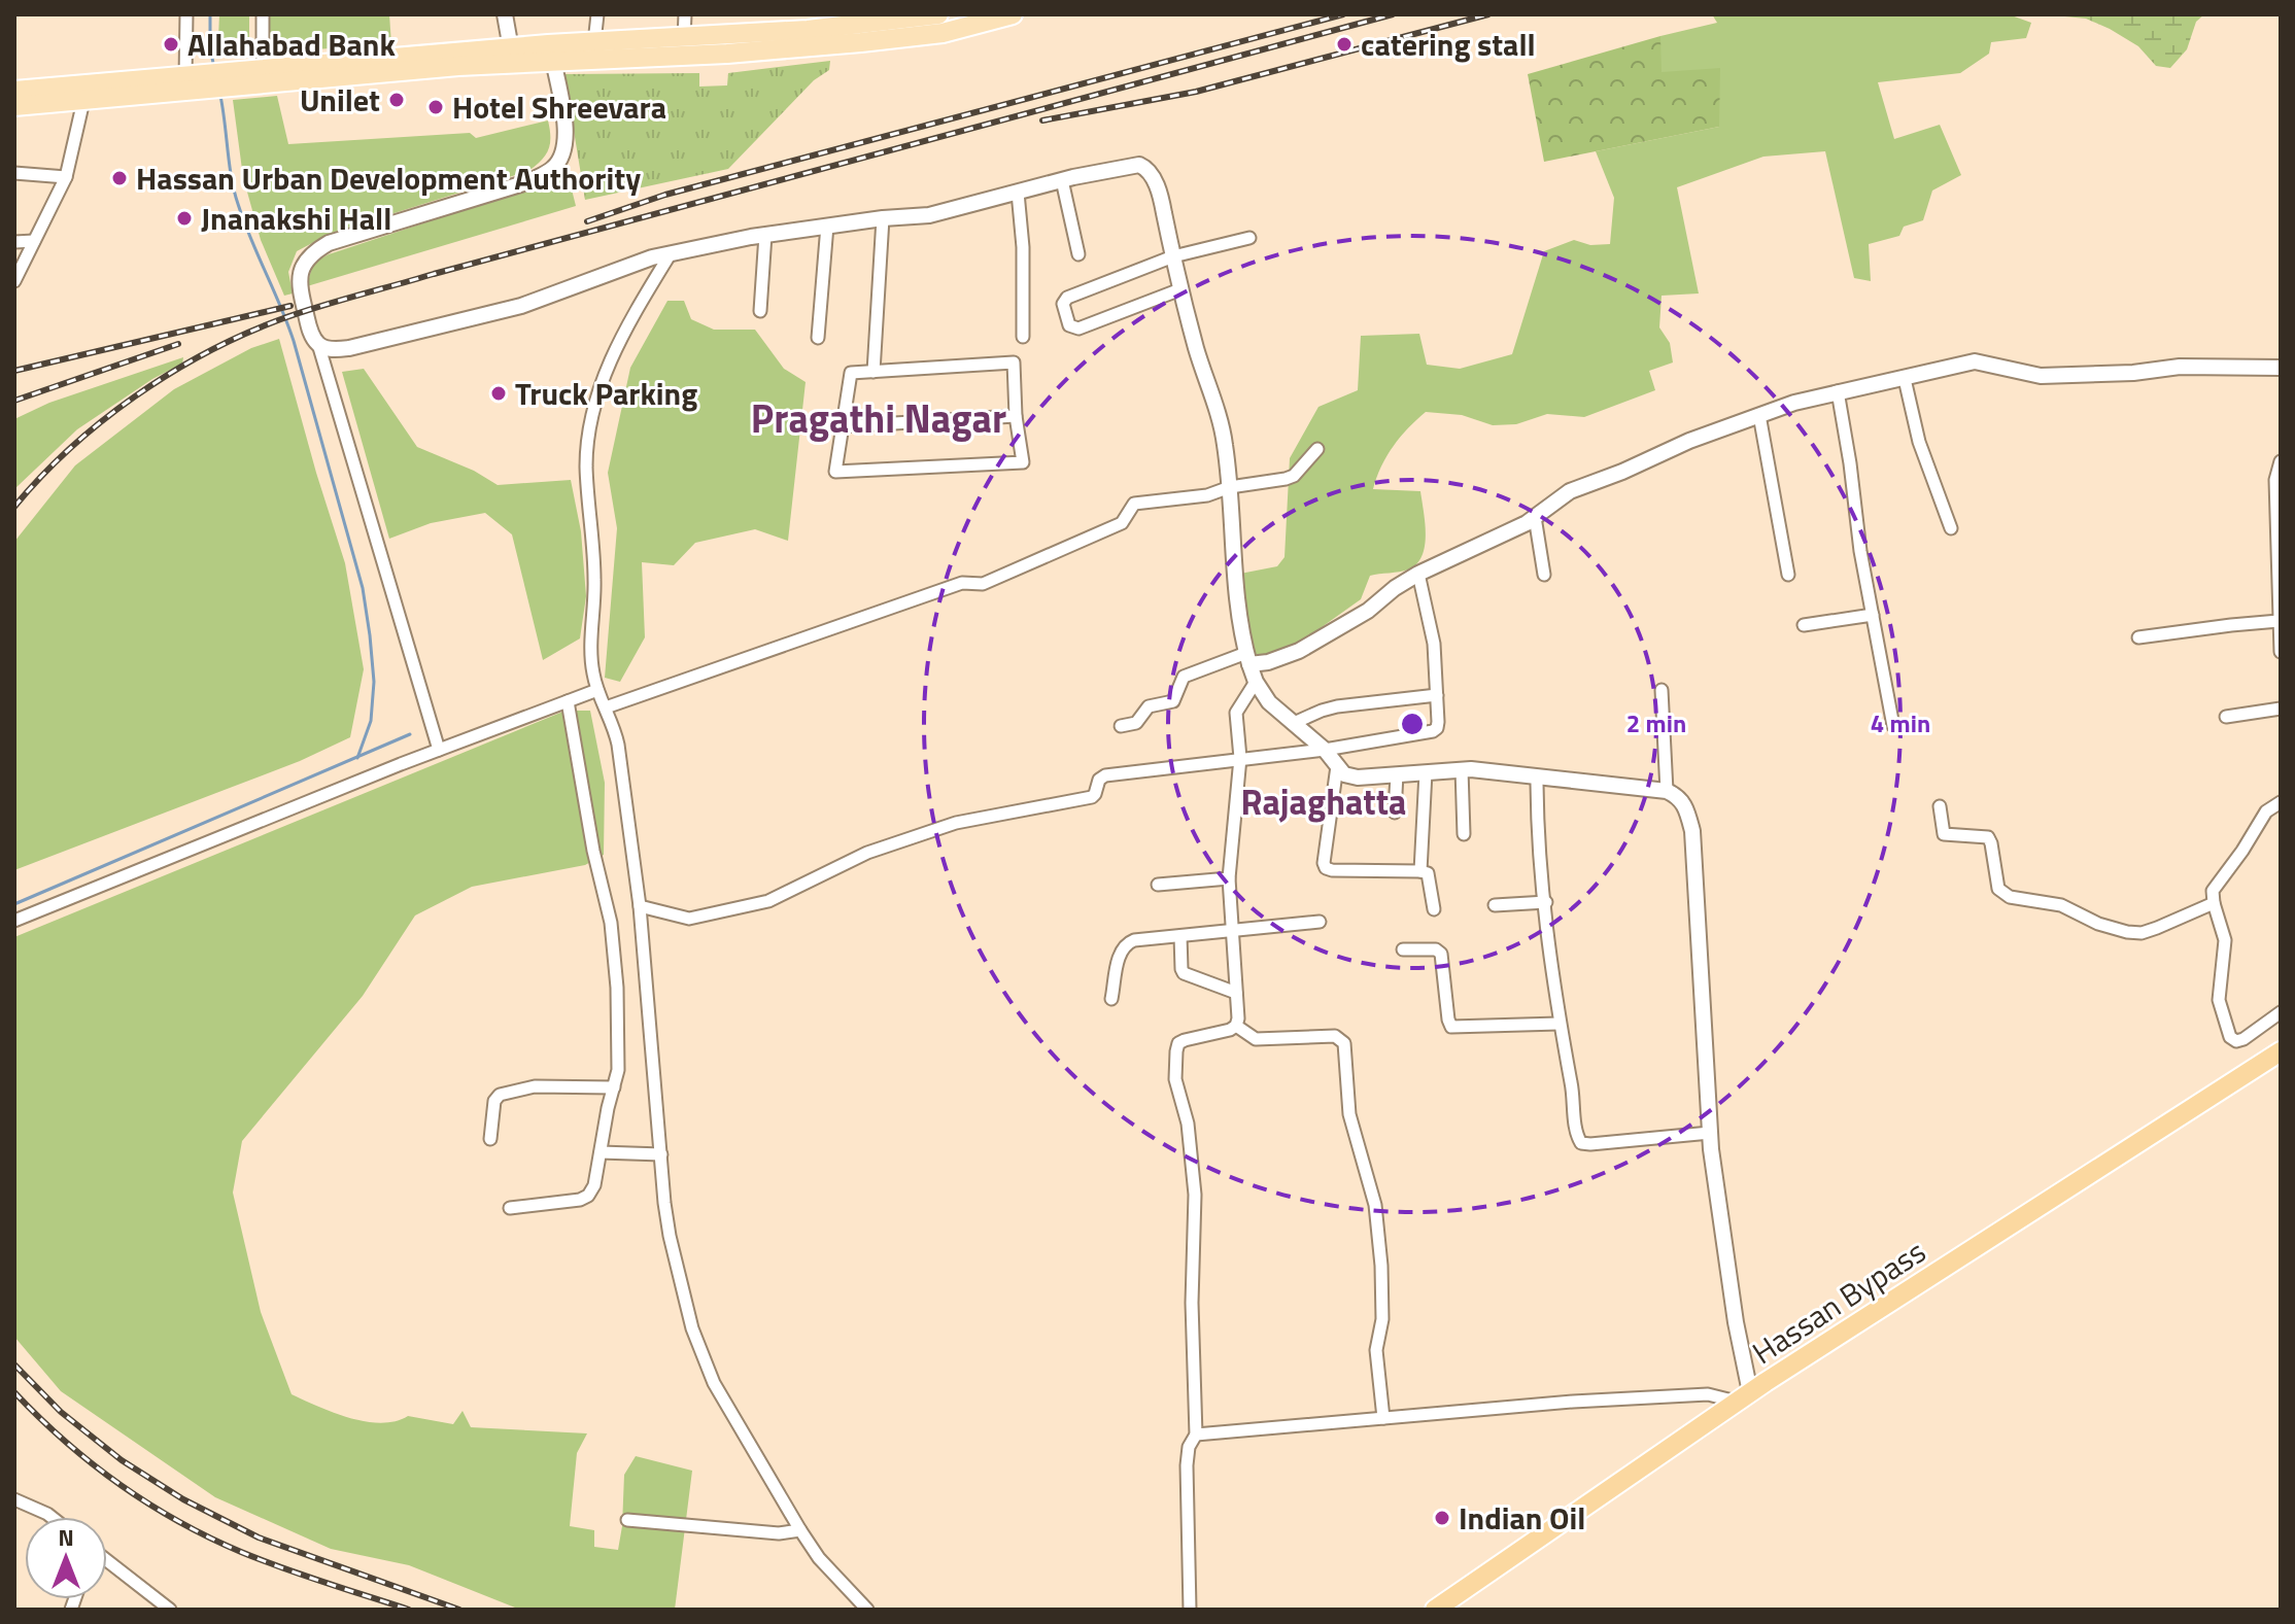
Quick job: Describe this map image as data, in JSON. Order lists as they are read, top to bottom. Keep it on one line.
{"streets":{"highway":["Hassan Bypass"]},"districts":["Pragathi Nagar","Rajaghatta"],"places":["Allahabad Bank","catering stall","Unilet","Hotel Shreevara","Hassan Urban Development Authority","Jnanakshi Hall","Truck Parking","Indian Oil"],"north":"top","rings":["2 min","4 min"]}
